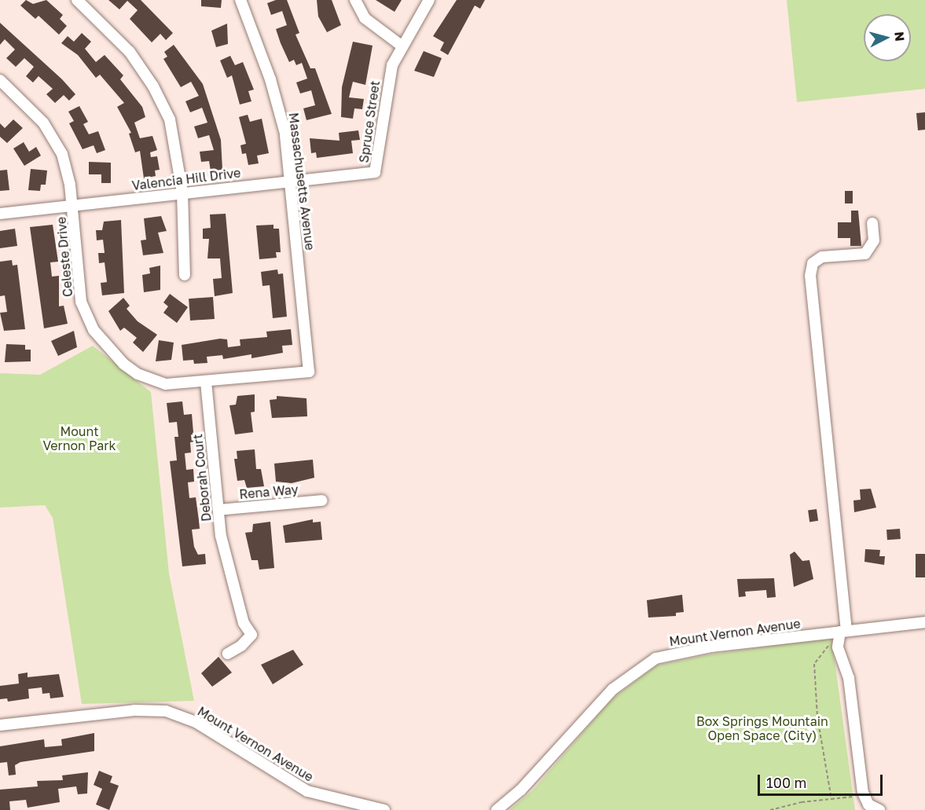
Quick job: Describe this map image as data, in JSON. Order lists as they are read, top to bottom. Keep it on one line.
{"streets":{"street":["Spruce Street","Valencia Hill Drive","Massachusetts Avenue","Celeste Drive","Deborah Court","Rena Way","Mount Vernon Avenue"]},"crossings":[["Spruce Street","Valencia Hill Drive"],["Valencia Hill Drive","Massachusetts Avenue"],["Valencia Hill Drive","Celeste Drive"],["Massachusetts Avenue","Celeste Drive"],["Celeste Drive","Deborah Court"],["Deborah Court","Rena Way"]],"parks":["Mount Vernon Park","Box Springs Mountain Open Space (City)"],"scale_bar":"100 m","north":"right"}
